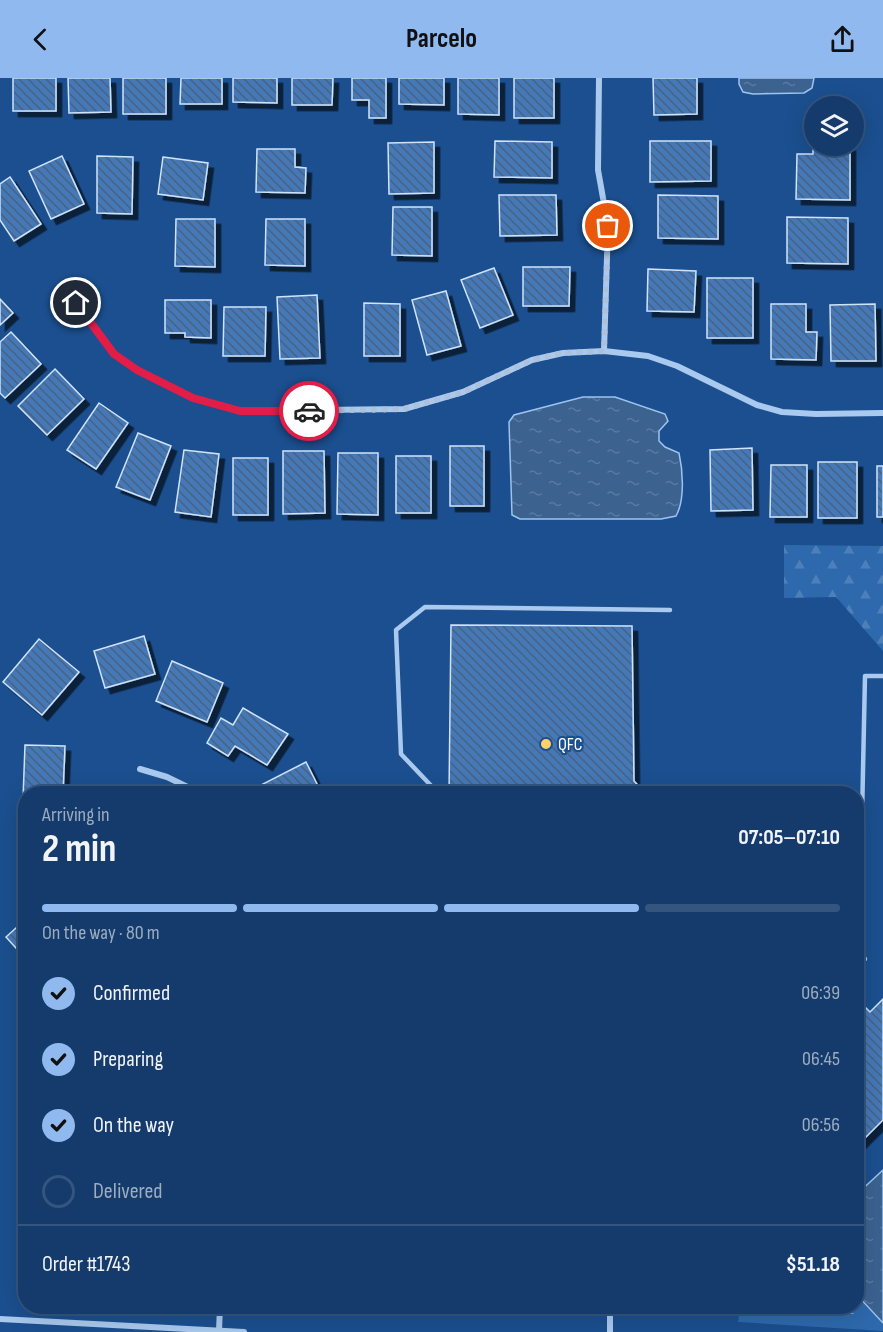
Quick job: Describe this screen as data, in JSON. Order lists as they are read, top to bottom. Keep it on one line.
{"places":["QFC"],"page":{"header":"Parcelo","heading":["2 min","Arriving in","07:05–07:10"],"panel":["Order #1743","$51.18"],"bar":"On the way · 80 m","list":[["Confirmed","06:39"],["Preparing","06:45"],["On the way","06:56"],"Delivered"]}}
